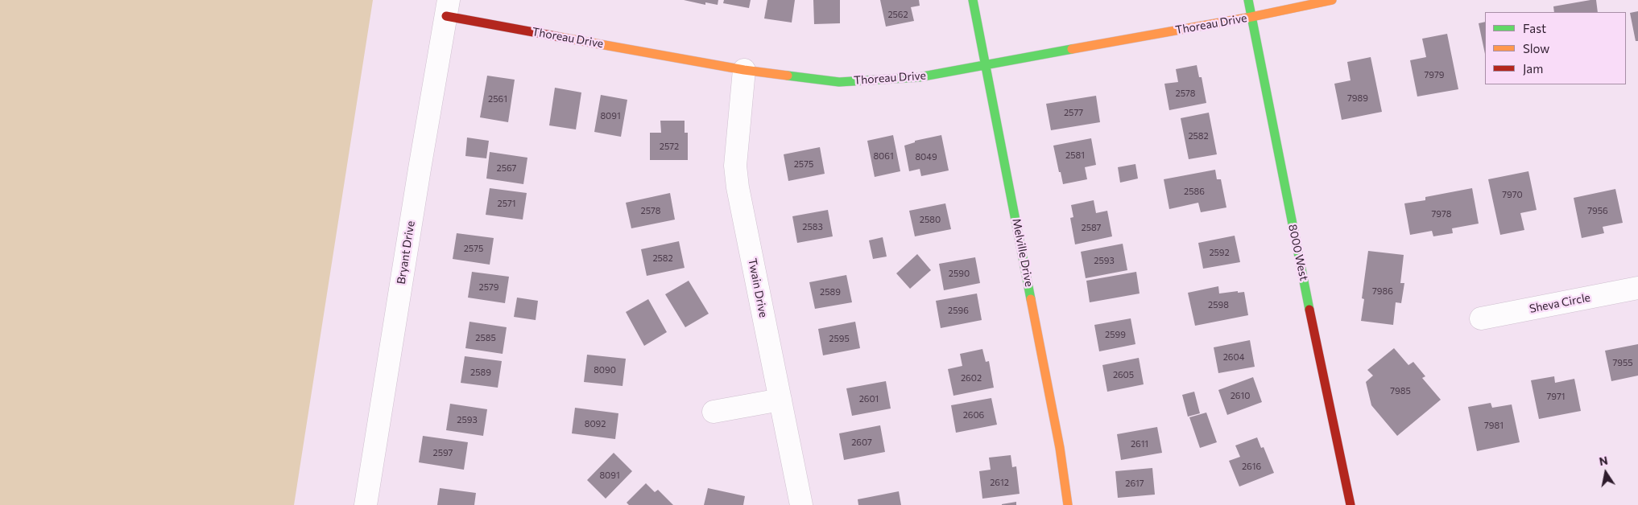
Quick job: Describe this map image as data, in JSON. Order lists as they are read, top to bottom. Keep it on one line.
{"streets":{"street":["Thoreau Drive","Bryant Drive","Melville Drive","8000 West","Twain Drive","Sheva Circle"]},"crossings":[["Thoreau Drive","Bryant Drive"],["Thoreau Drive","Melville Drive"],["Thoreau Drive","8000 West"],["Thoreau Drive","Twain Drive"]],"house_numbers":["2562","7979","2578","7989","2561","2577","8091","2582","2572","2581","8061","8049","2575","2567","2586","7970","2571","2578","7956","7978","2580","2583","2587","2575","2592","2582","2593","2590","2579","7986","2589","2598","2596","2599","2585","2595","2604","7955","8090","2589","2605","2602","7985","2610","7971","2601","2606","2593","8092","7981","2607","2611","2597","2616","8091","2612","2617"],"legend":["Fast","Slow","Jam"],"north":"top"}
